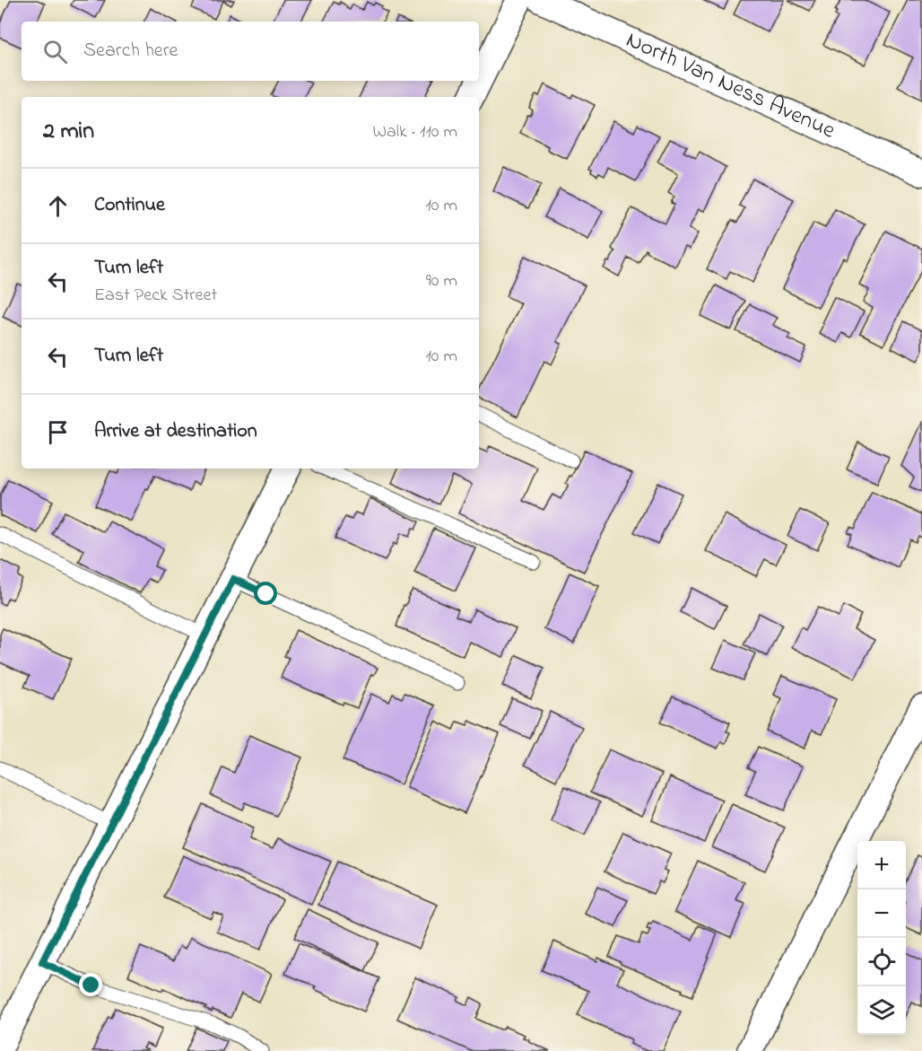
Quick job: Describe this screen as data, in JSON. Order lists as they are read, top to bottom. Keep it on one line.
{"streets":{"street":["North Van Ness Avenue"]},"page":{"search":"Search here","heading":["2 min","Walk · 110 m"],"list":[["Continue","10 m"],["Turn left","East Peck Street","90 m"],["Turn left","10 m"],"Arrive at destination"],"map_buttons":["+","−"]}}
